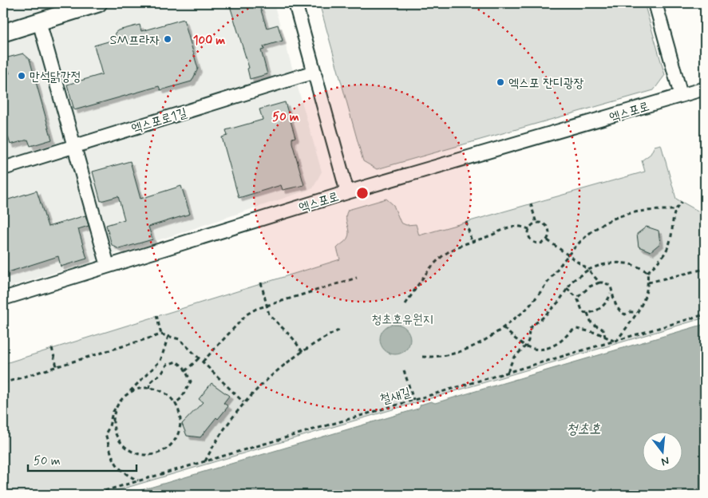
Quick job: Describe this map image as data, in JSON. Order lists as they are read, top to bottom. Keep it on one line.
{"streets":{"street":["엑스포로","엑스포로1길"],"path":["철새길"]},"water":["청초호"],"parks":["청초호유원지"],"places":["SM프라자","만석닭강정","엑스포 잔디광장"],"scale_bar":"50 m","north":"bottom","rings":["100 m","50 m"]}
